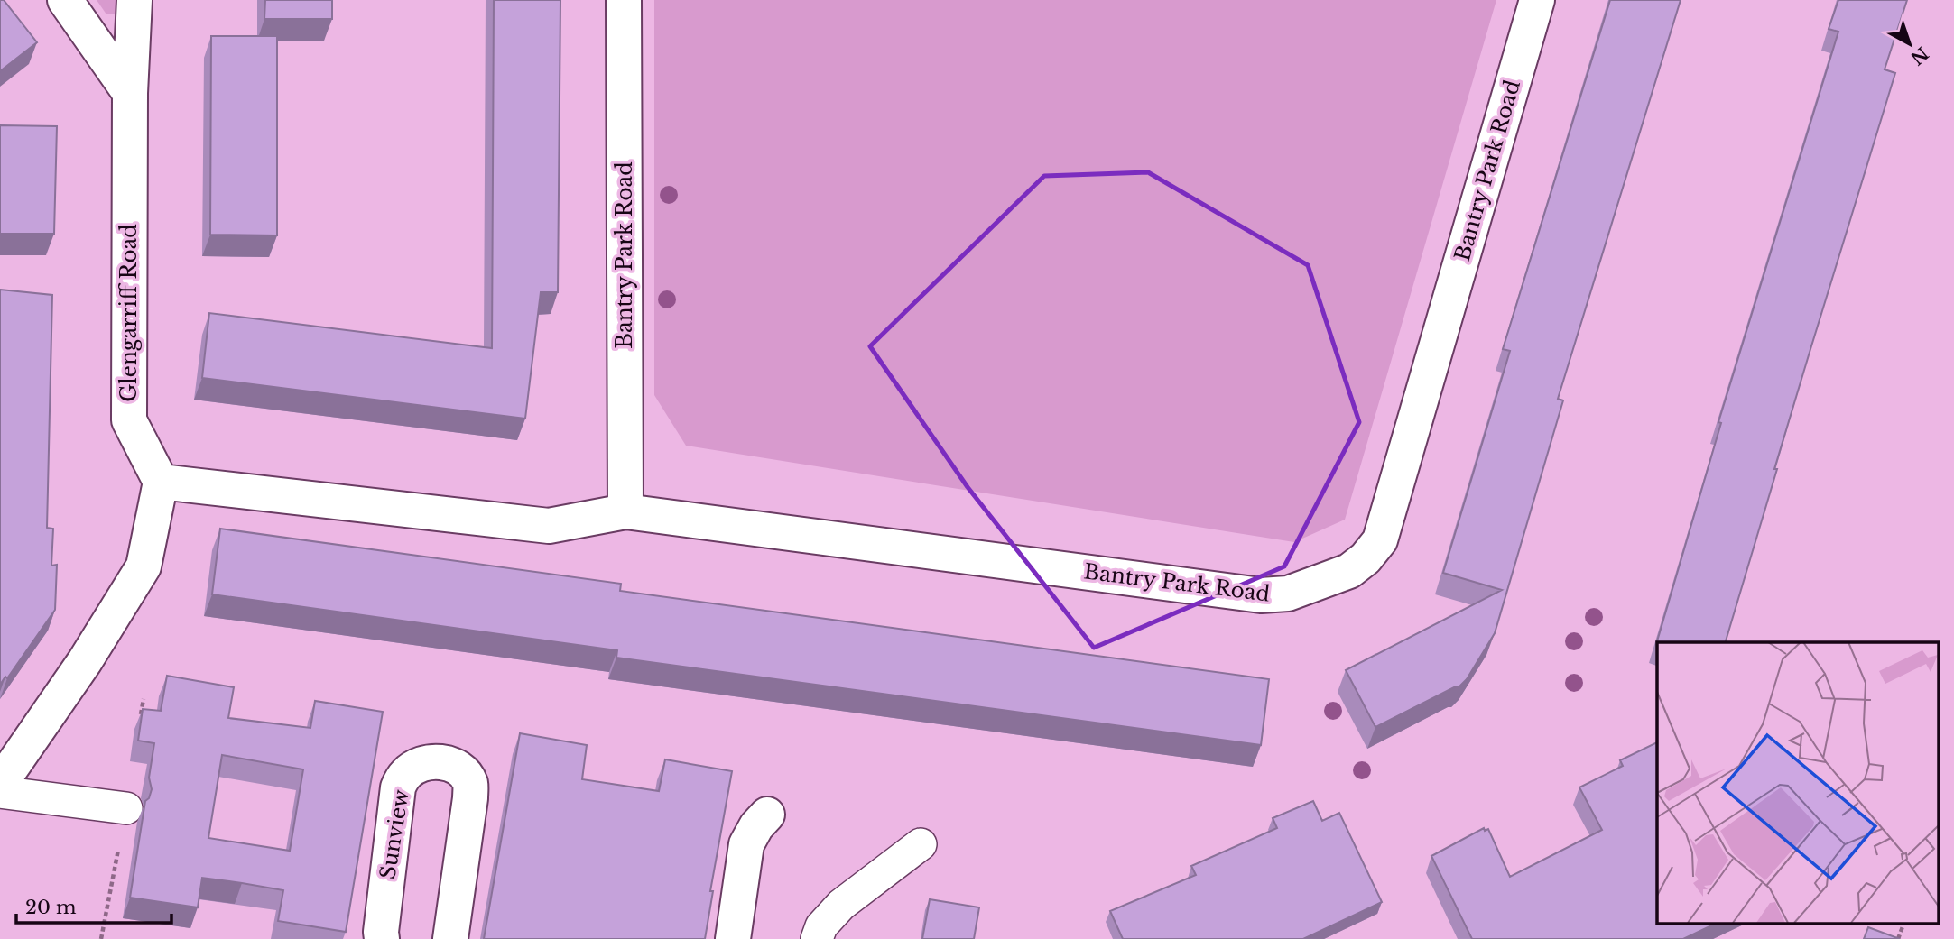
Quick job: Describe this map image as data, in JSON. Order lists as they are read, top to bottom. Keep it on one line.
{"streets":{"street":["Bantry Park Road","Glengarriff Road","Sunview"]},"crossings":[["Bantry Park Road","Glengarriff Road"]],"scale_bar":"20 m","north":"bottom right"}
